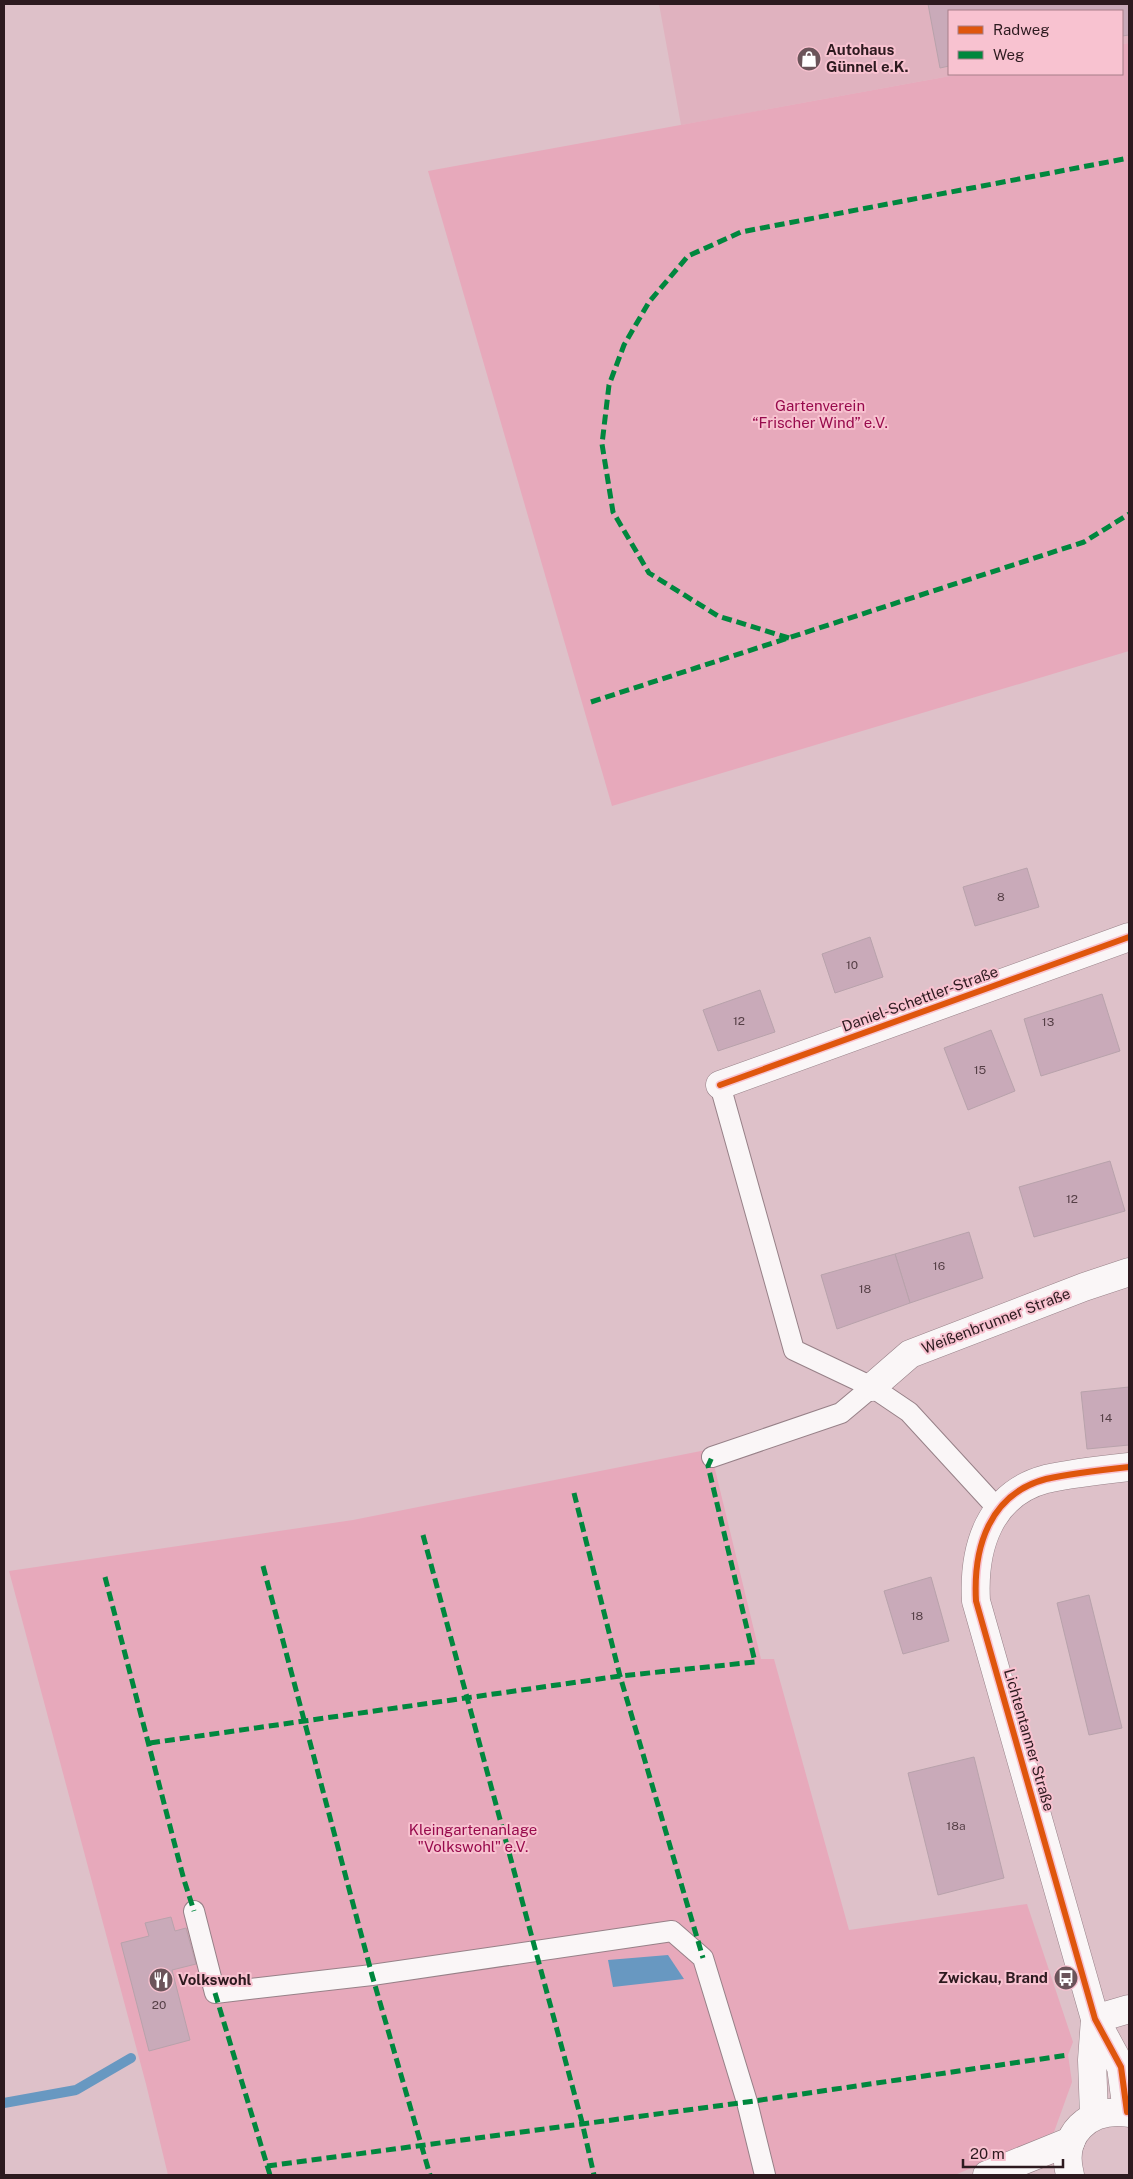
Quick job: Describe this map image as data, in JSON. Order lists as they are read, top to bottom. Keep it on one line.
{"streets":{"street":["Daniel-Schettler-Straße","Weißenbrunner Straße","Lichtentanner Straße"]},"parks":["Gartenverein “Frischer Wind” e.V.","Kleingartenanlage \"Volkswohl\" e.V."],"places":{"shop":["Autohaus Günnel e.K."],"bus stop":["Zwickau, Brand"],"restaurant":["Volkswohl"]},"house_numbers":["8","10","12","13","15","12","16","18","14","18","18a","20"],"legend":["Radweg","Weg"],"scale_bar":"20 m"}
